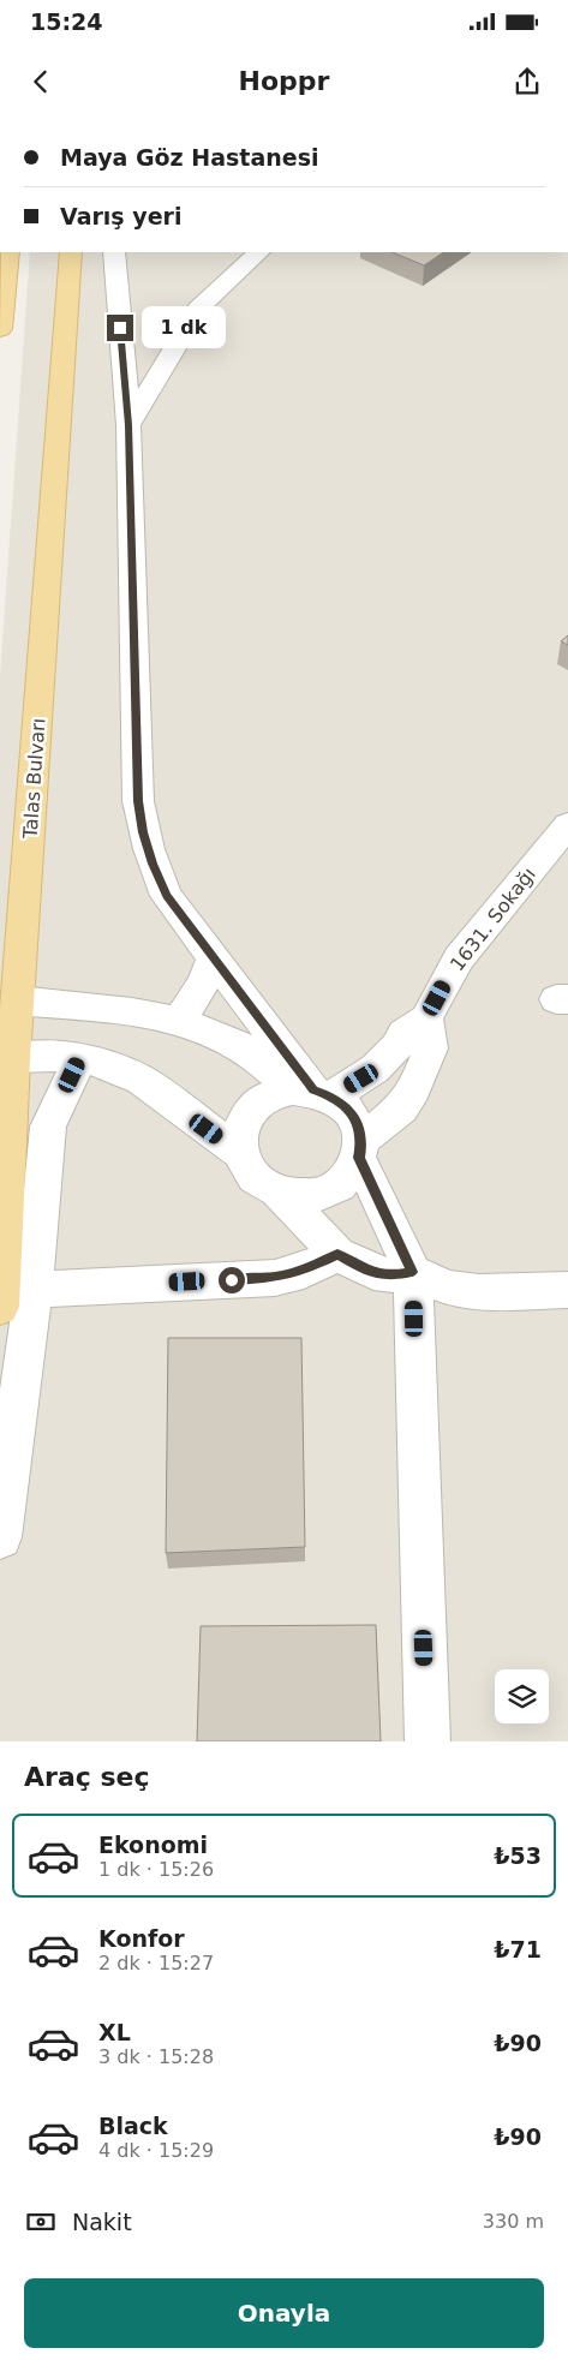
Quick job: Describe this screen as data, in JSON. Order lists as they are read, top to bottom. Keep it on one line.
{"streets":{"main road":["Talas Bulvarı"],"street":["1631. Sokağı"]},"page":{"status":"15:24","header":"Hoppr","banner":["Maya Göz Hastanesi","Varış yeri"],"bubble":"1 dk","heading":"Araç seç","list":[{"name":"Ekonomi","note":"1 dk · 15:26","value":"₺53"},{"name":"Konfor","note":"2 dk · 15:27","value":"₺71"},{"name":"XL","note":"3 dk · 15:28","value":"₺90"},{"name":"Black","note":"4 dk · 15:29","value":"₺90"}],"pay":["Nakit","330 m"],"buttons":"Onayla"}}
